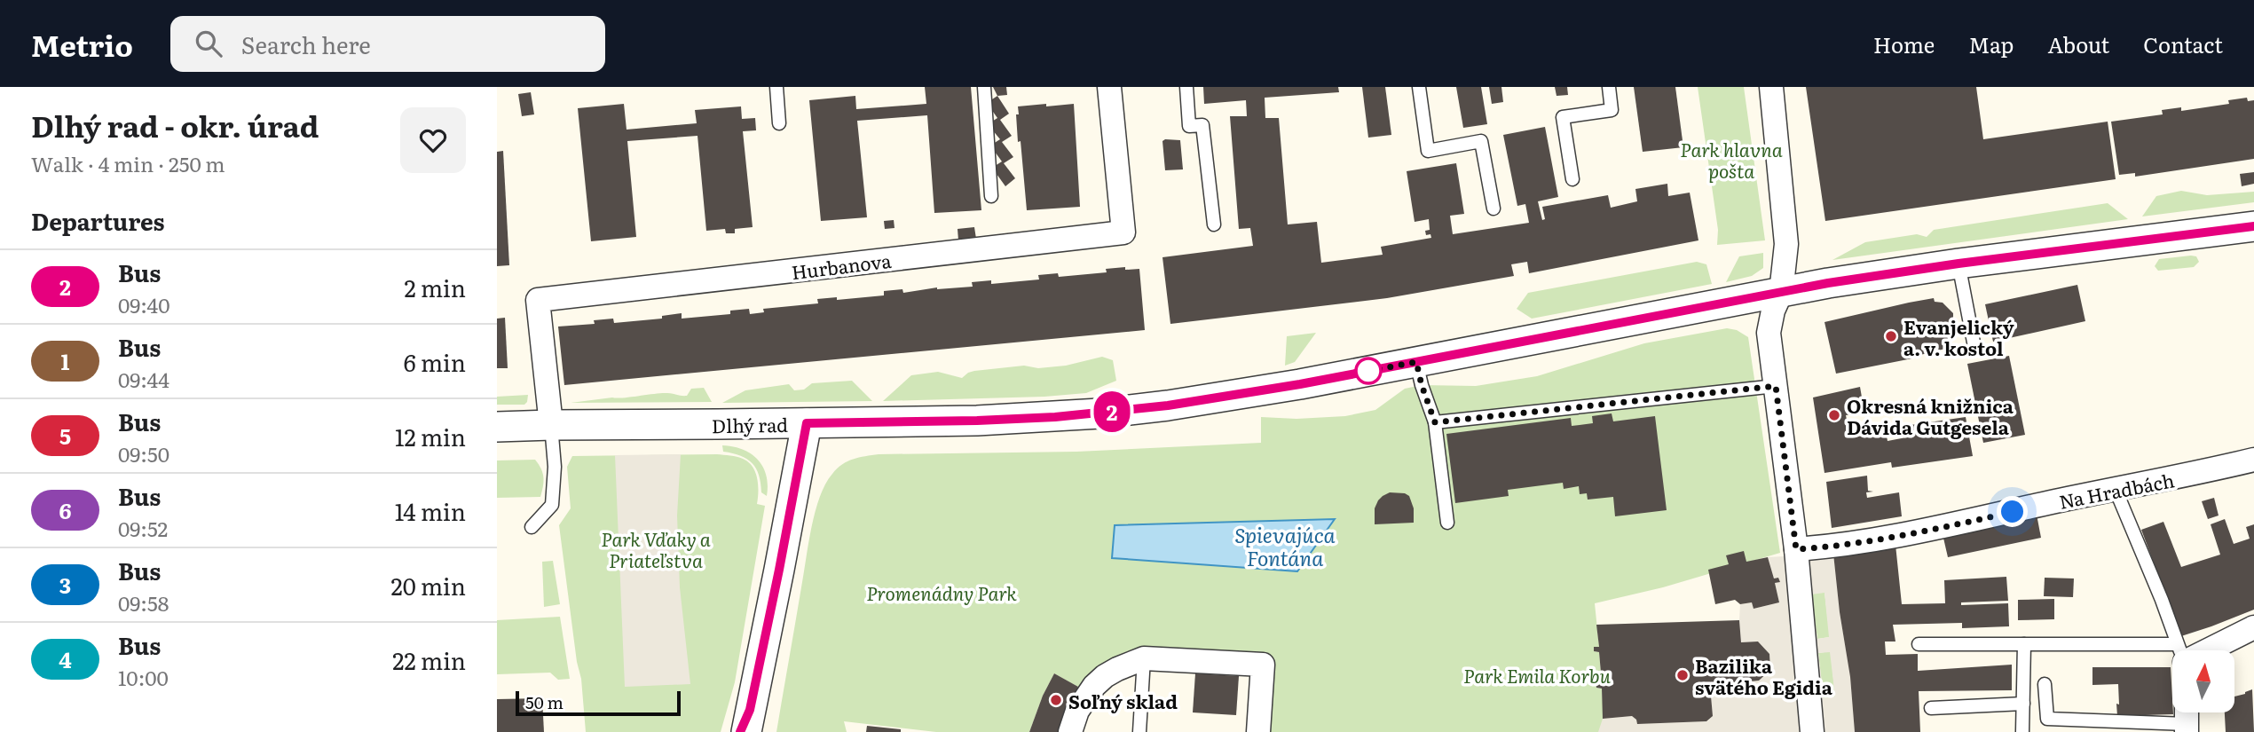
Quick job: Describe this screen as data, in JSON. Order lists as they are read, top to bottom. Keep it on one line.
{"streets":{"street":["Hurbanova","Dlhý rad","Na Hradbách"]},"crossings":[["Hurbanova","Dlhý rad"]],"water":["Spievajúca Fontána"],"parks":["Park hlavna pošta","Park Vďaky a Priateľstva","Promenádny Park","Park Emila Korbu"],"places":["Evanjelický a. v. kostol","Okresná knižnica Dávida Gutgesela","Bazilika svätého Egidia","Soľný sklad"],"lines":["bus line 2"],"scale_bar":"50 m","north":"top","page":{"header":"Metrio","search":"Search here","nav":["Home","Map","About","Contact"],"heading":[["Dlhý rad - okr. úrad","Walk · 4 min · 250 m"],"Departures"],"on_map":"2","list":[{"mark":"2","name":"Bus","note":"09:40","value":"2 min"},{"mark":"1","name":"Bus","note":"09:44","value":"6 min"},{"mark":"5","name":"Bus","note":"09:50","value":"12 min"},{"mark":"6","name":"Bus","note":"09:52","value":"14 min"},{"mark":"3","name":"Bus","note":"09:58","value":"20 min"},{"mark":"4","name":"Bus","note":"10:00","value":"22 min"}],"scale":"50 m"}}
